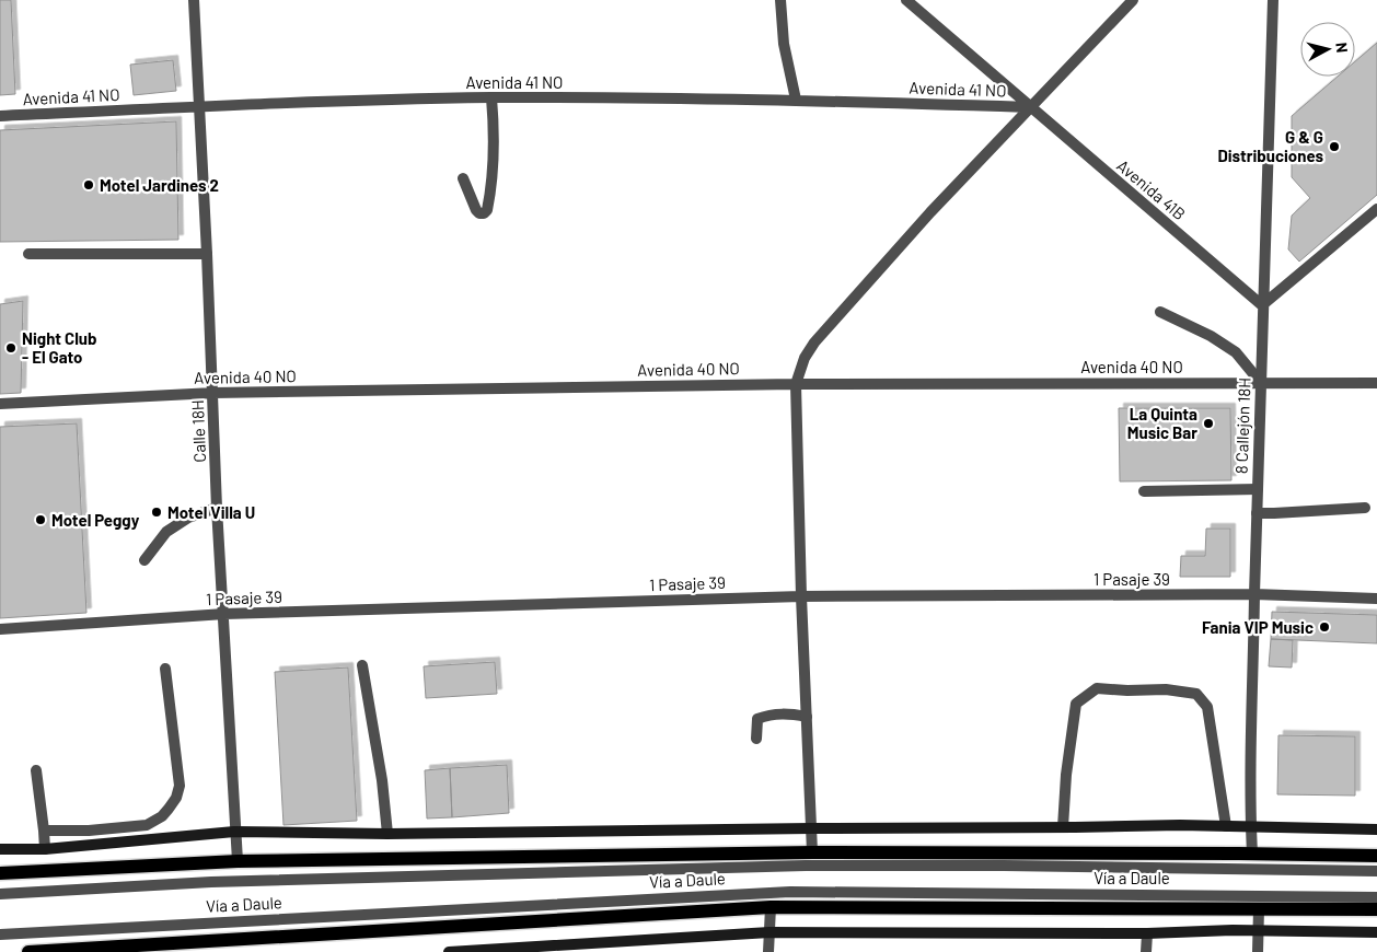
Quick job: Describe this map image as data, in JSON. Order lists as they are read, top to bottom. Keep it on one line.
{"streets":{"main road":["Vía a Daule"],"street":["Avenida 41 NO","Avenida 41B","Avenida 40 NO","8 Callejón 18H","Calle 18H","1 Pasaje 39"]},"crossings":[["Avenida 41 NO","Avenida 41B"],["Avenida 41 NO","Calle 18H"],["Avenida 41B","8 Callejón 18H"],["Avenida 40 NO","8 Callejón 18H"],["Avenida 40 NO","Calle 18H"],["8 Callejón 18H","1 Pasaje 39"],["8 Callejón 18H","Vía a Daule"],["Calle 18H","1 Pasaje 39"],["Calle 18H","Vía a Daule"]],"places":["G & G Distribuciones","Motel Jardines 2","Night Club - El Gato","La Quinta Music Bar","Motel Villa U","Motel Peggy","Fania VIP Music"],"north":"right"}
